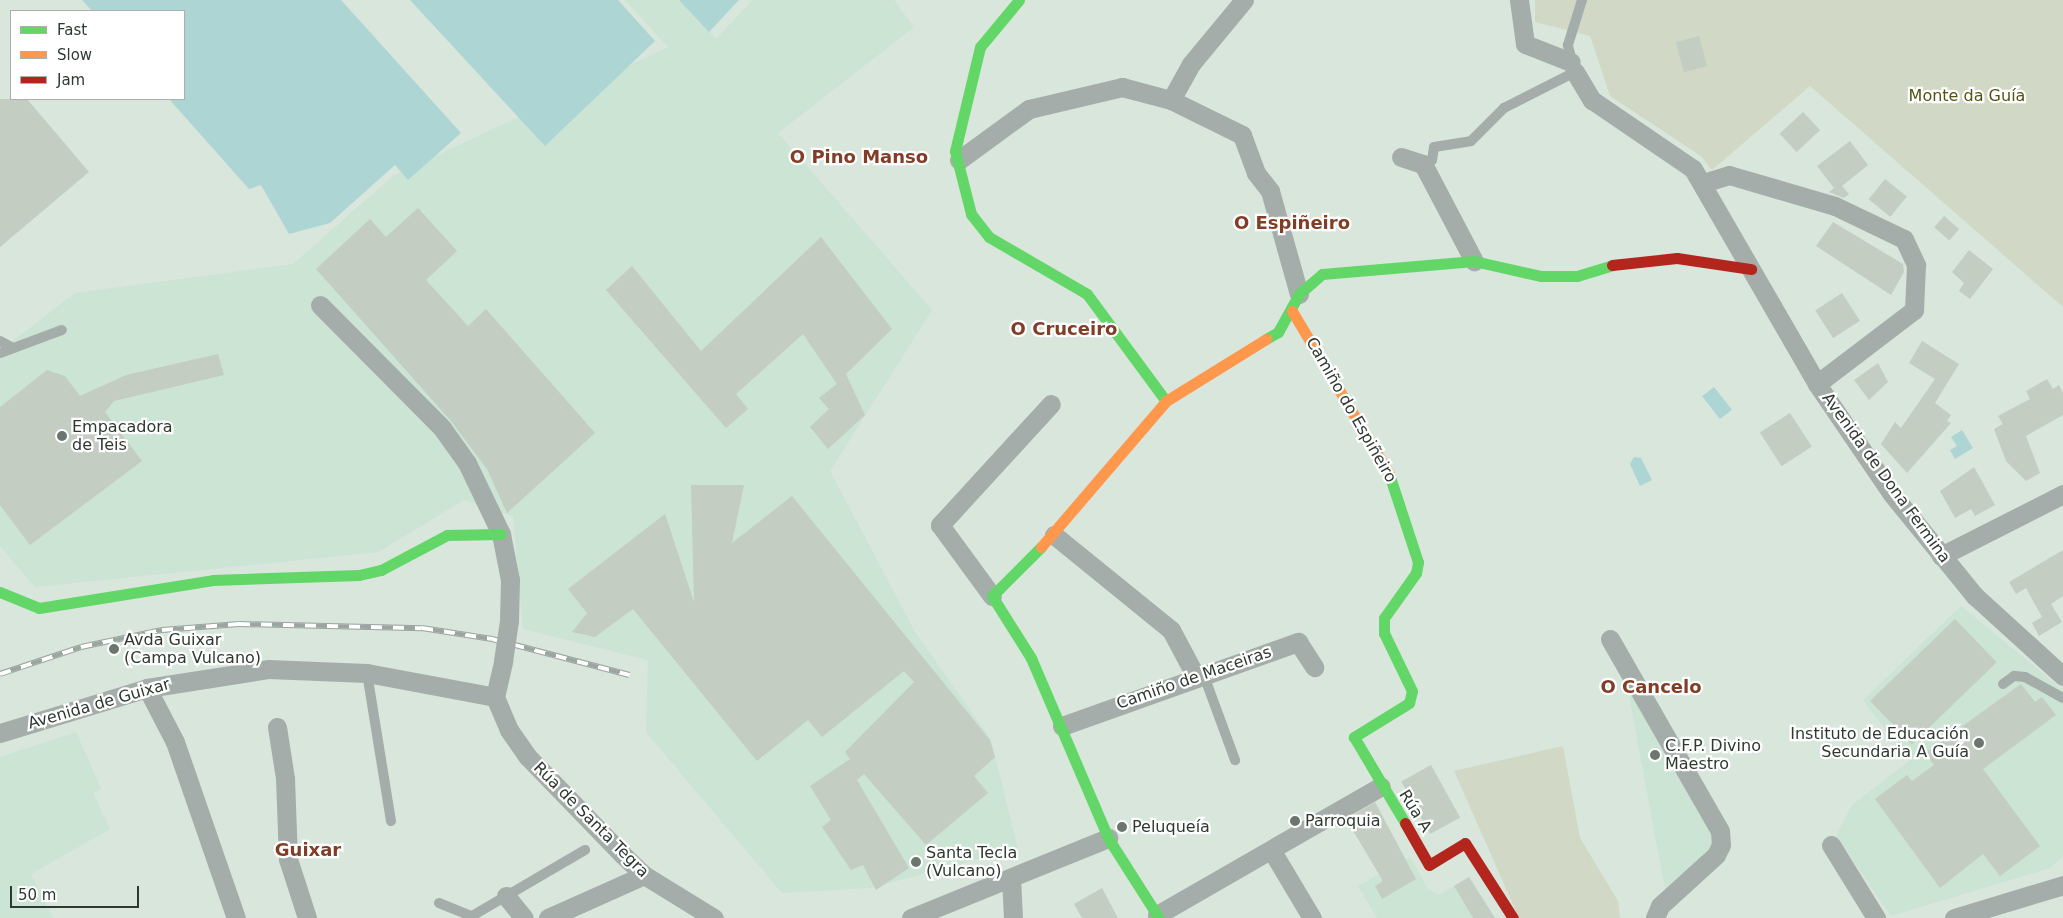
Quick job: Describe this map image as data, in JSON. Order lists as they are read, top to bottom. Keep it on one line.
{"streets":{"street":["Camiño do Espiñeiro","Avenida de Dona Fermina","Camiño de Maceiras","Avenida de Guixar","Rúa A","Rúa de Santa Tegra"]},"crossings":[["Camiño do Espiñeiro","Rúa A"],["Avenida de Guixar","Rúa de Santa Tegra"]],"districts":["O Pino Manso","O Espiñeiro","O Cruceiro","O Cancelo","Guixar"],"parks":["Monte da Guía"],"places":["Empacadora de Teis","Avda Guixar (Campa Vulcano)","Instituto de Educación Secundaria A Guía","C.F.P. Divino Maestro","Parroquia","Peluqueía","Santa Tecla (Vulcano)"],"legend":["Fast","Slow","Jam"],"scale_bar":"50 m"}
